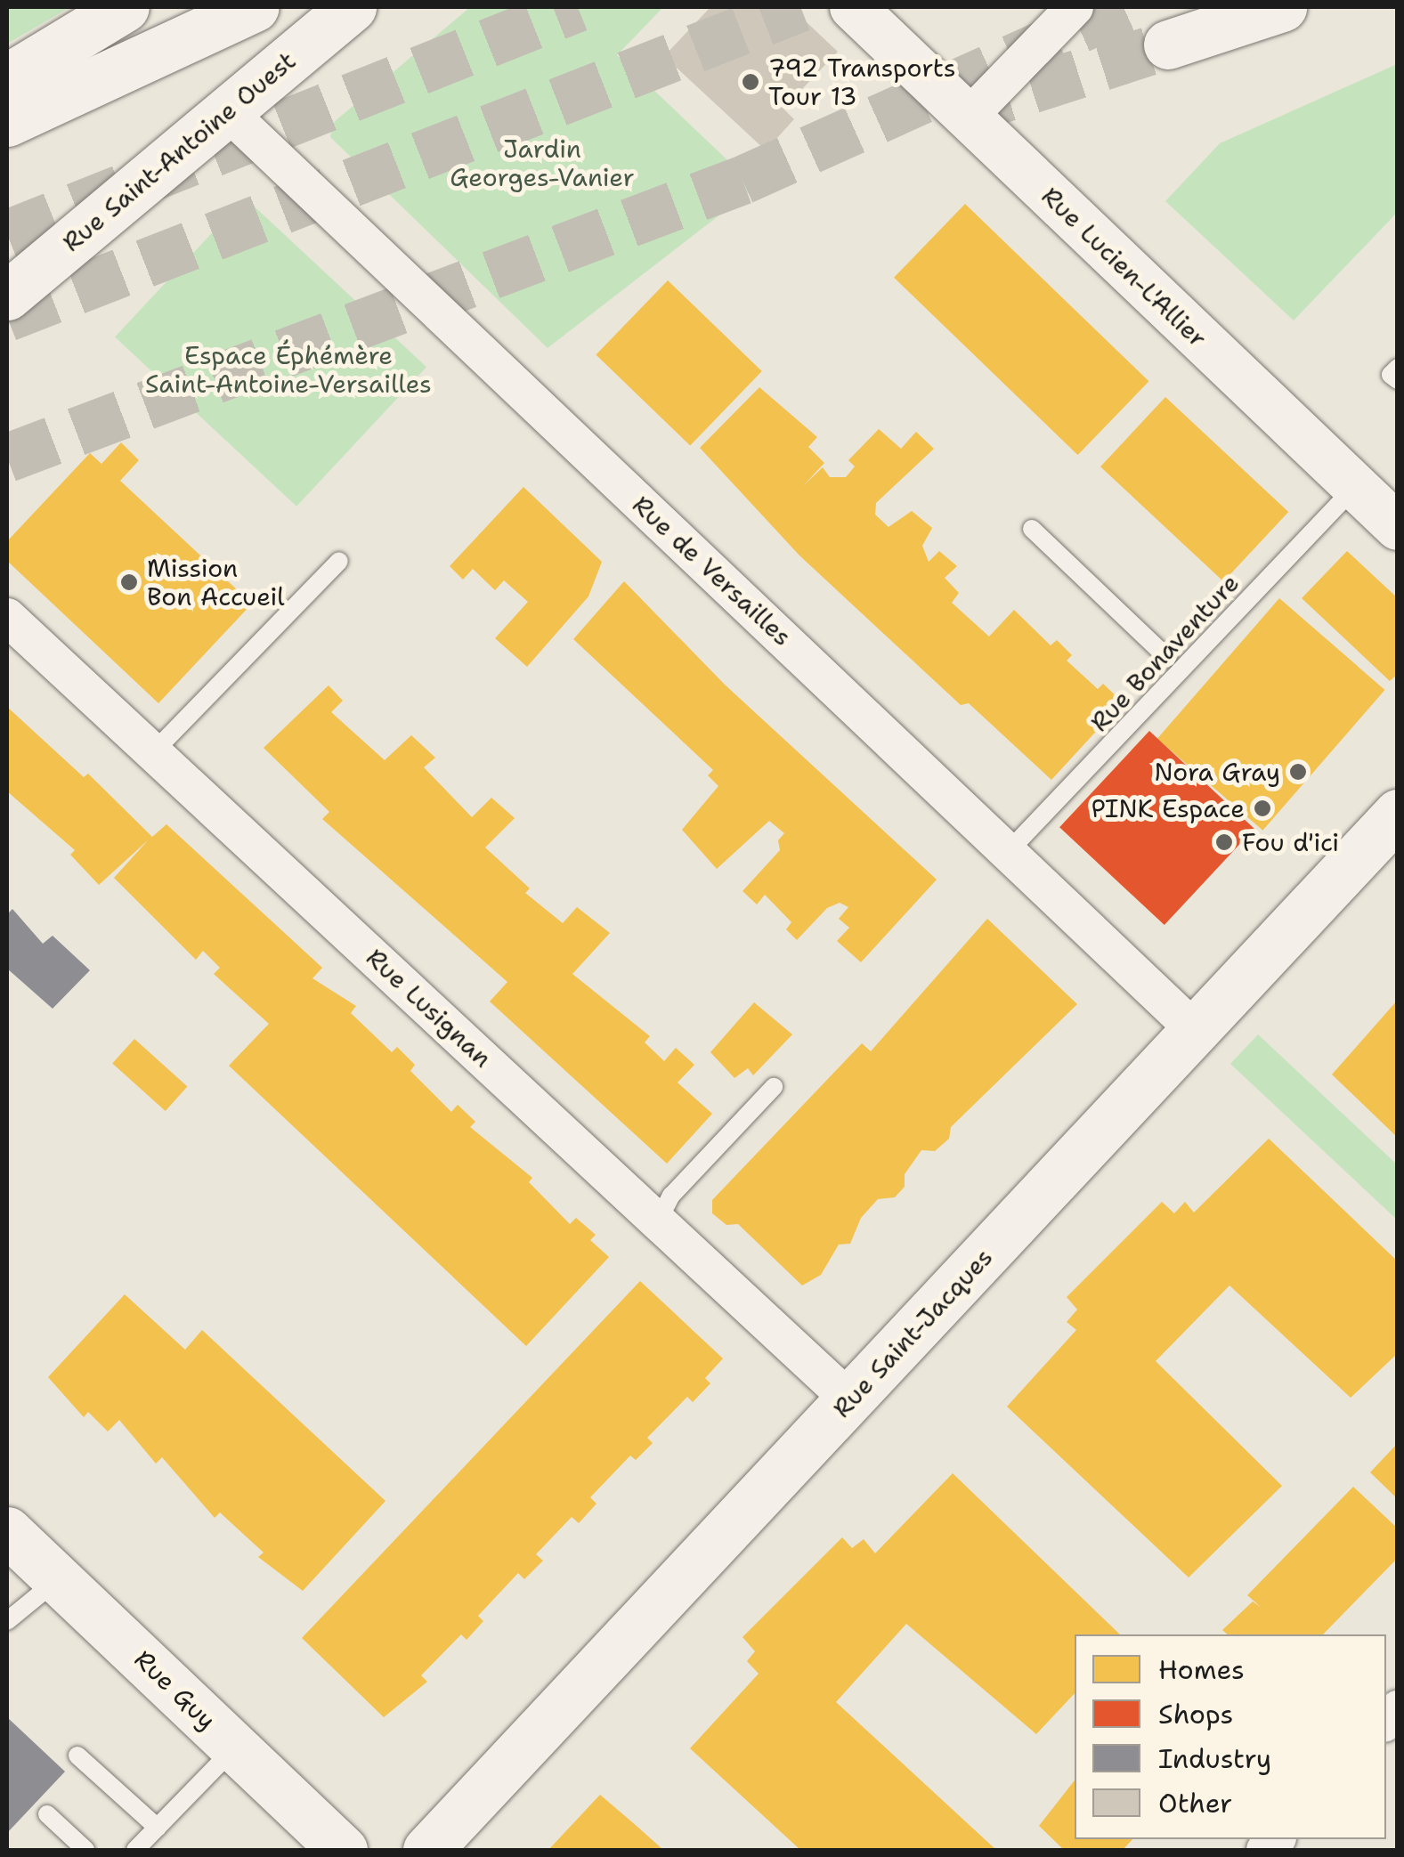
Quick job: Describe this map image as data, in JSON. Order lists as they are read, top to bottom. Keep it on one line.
{"streets":{"main road":["Rue Saint-Antoine Ouest","Rue Saint-Jacques","Rue Guy"],"street":["Rue Lucien-L'Allier","Rue de Versailles","Rue Lusignan"],"lane":["Rue Bonaventure"]},"crossings":[["Rue Saint-Antoine Ouest","Rue de Versailles"],["Rue Lucien-L'Allier","Rue Bonaventure"],["Rue de Versailles","Rue Bonaventure"],["Rue de Versailles","Rue Saint-Jacques"],["Rue Lusignan","Rue Saint-Jacques"]],"parks":["Jardin Georges-Vanier","Espace Éphémère Saint-Antoine-Versailles"],"places":["792 Transports Tour 13","Mission Bon Accueil","Nora Gray","PINK Espace","Fou d'ici"],"legend":["Homes","Shops","Industry","Other"]}
